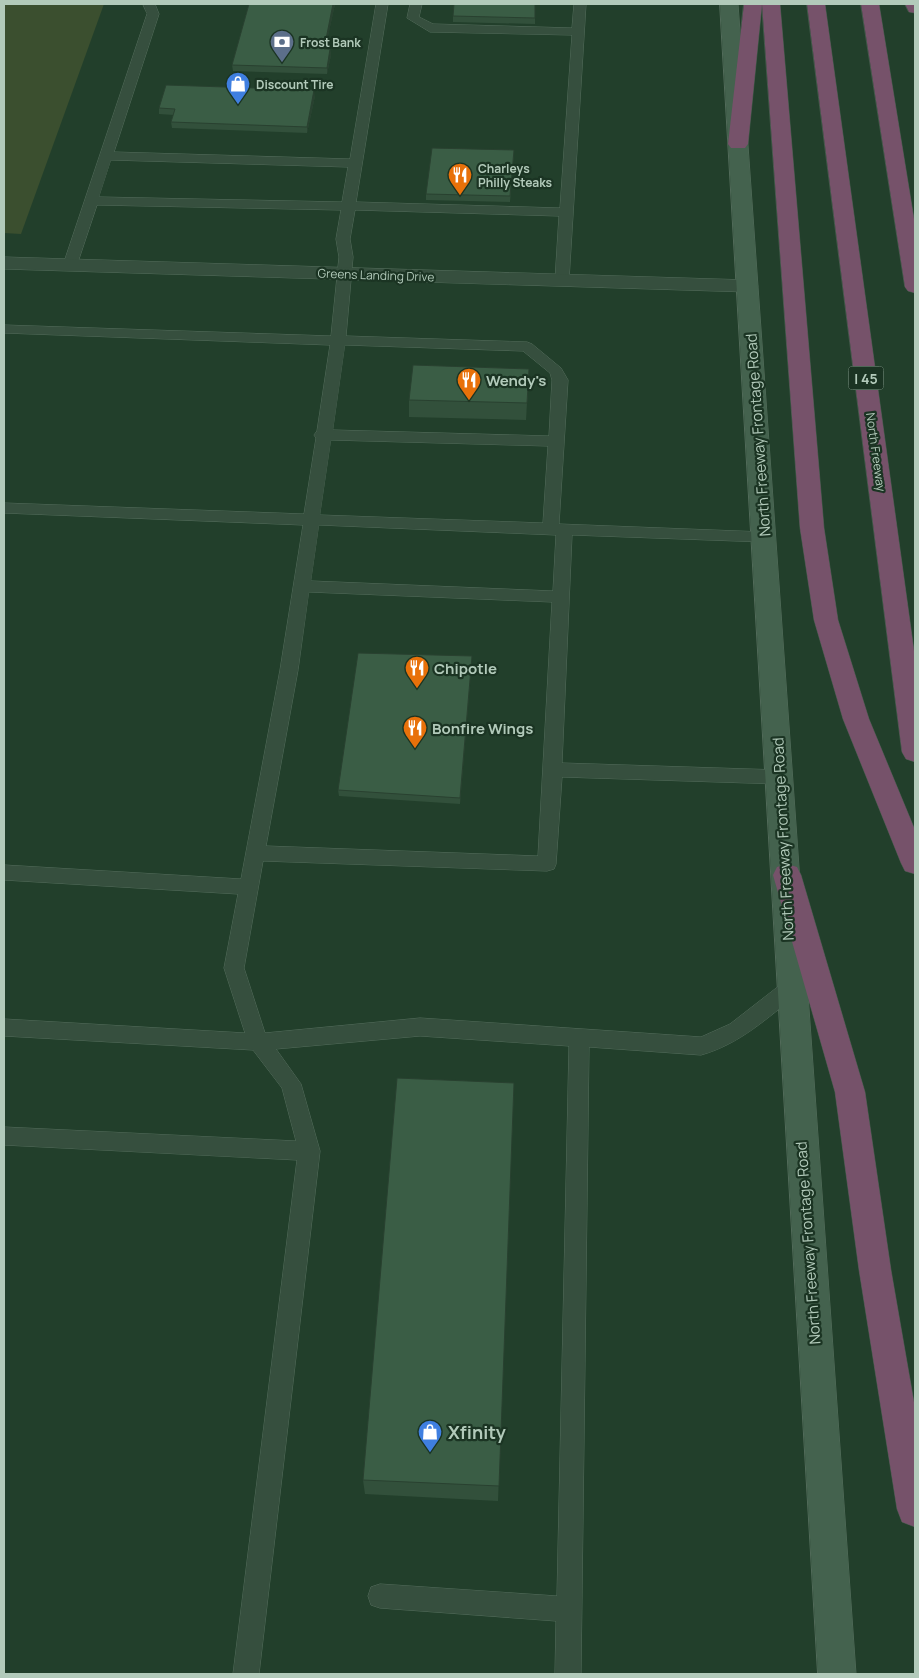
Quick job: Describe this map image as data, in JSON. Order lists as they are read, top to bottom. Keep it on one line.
{"streets":{"highway":["I 45","North Freeway"],"main road":["North Freeway Frontage Road"],"street":["Greens Landing Drive"]},"crossings":[["Greens Landing Drive","North Freeway Frontage Road"]],"places":{"bank":["Frost Bank"],"shop":["Discount Tire","Xfinity"],"restaurant":["Charleys Philly Steaks","Wendy's","Chipotle","Bonfire Wings"]}}
